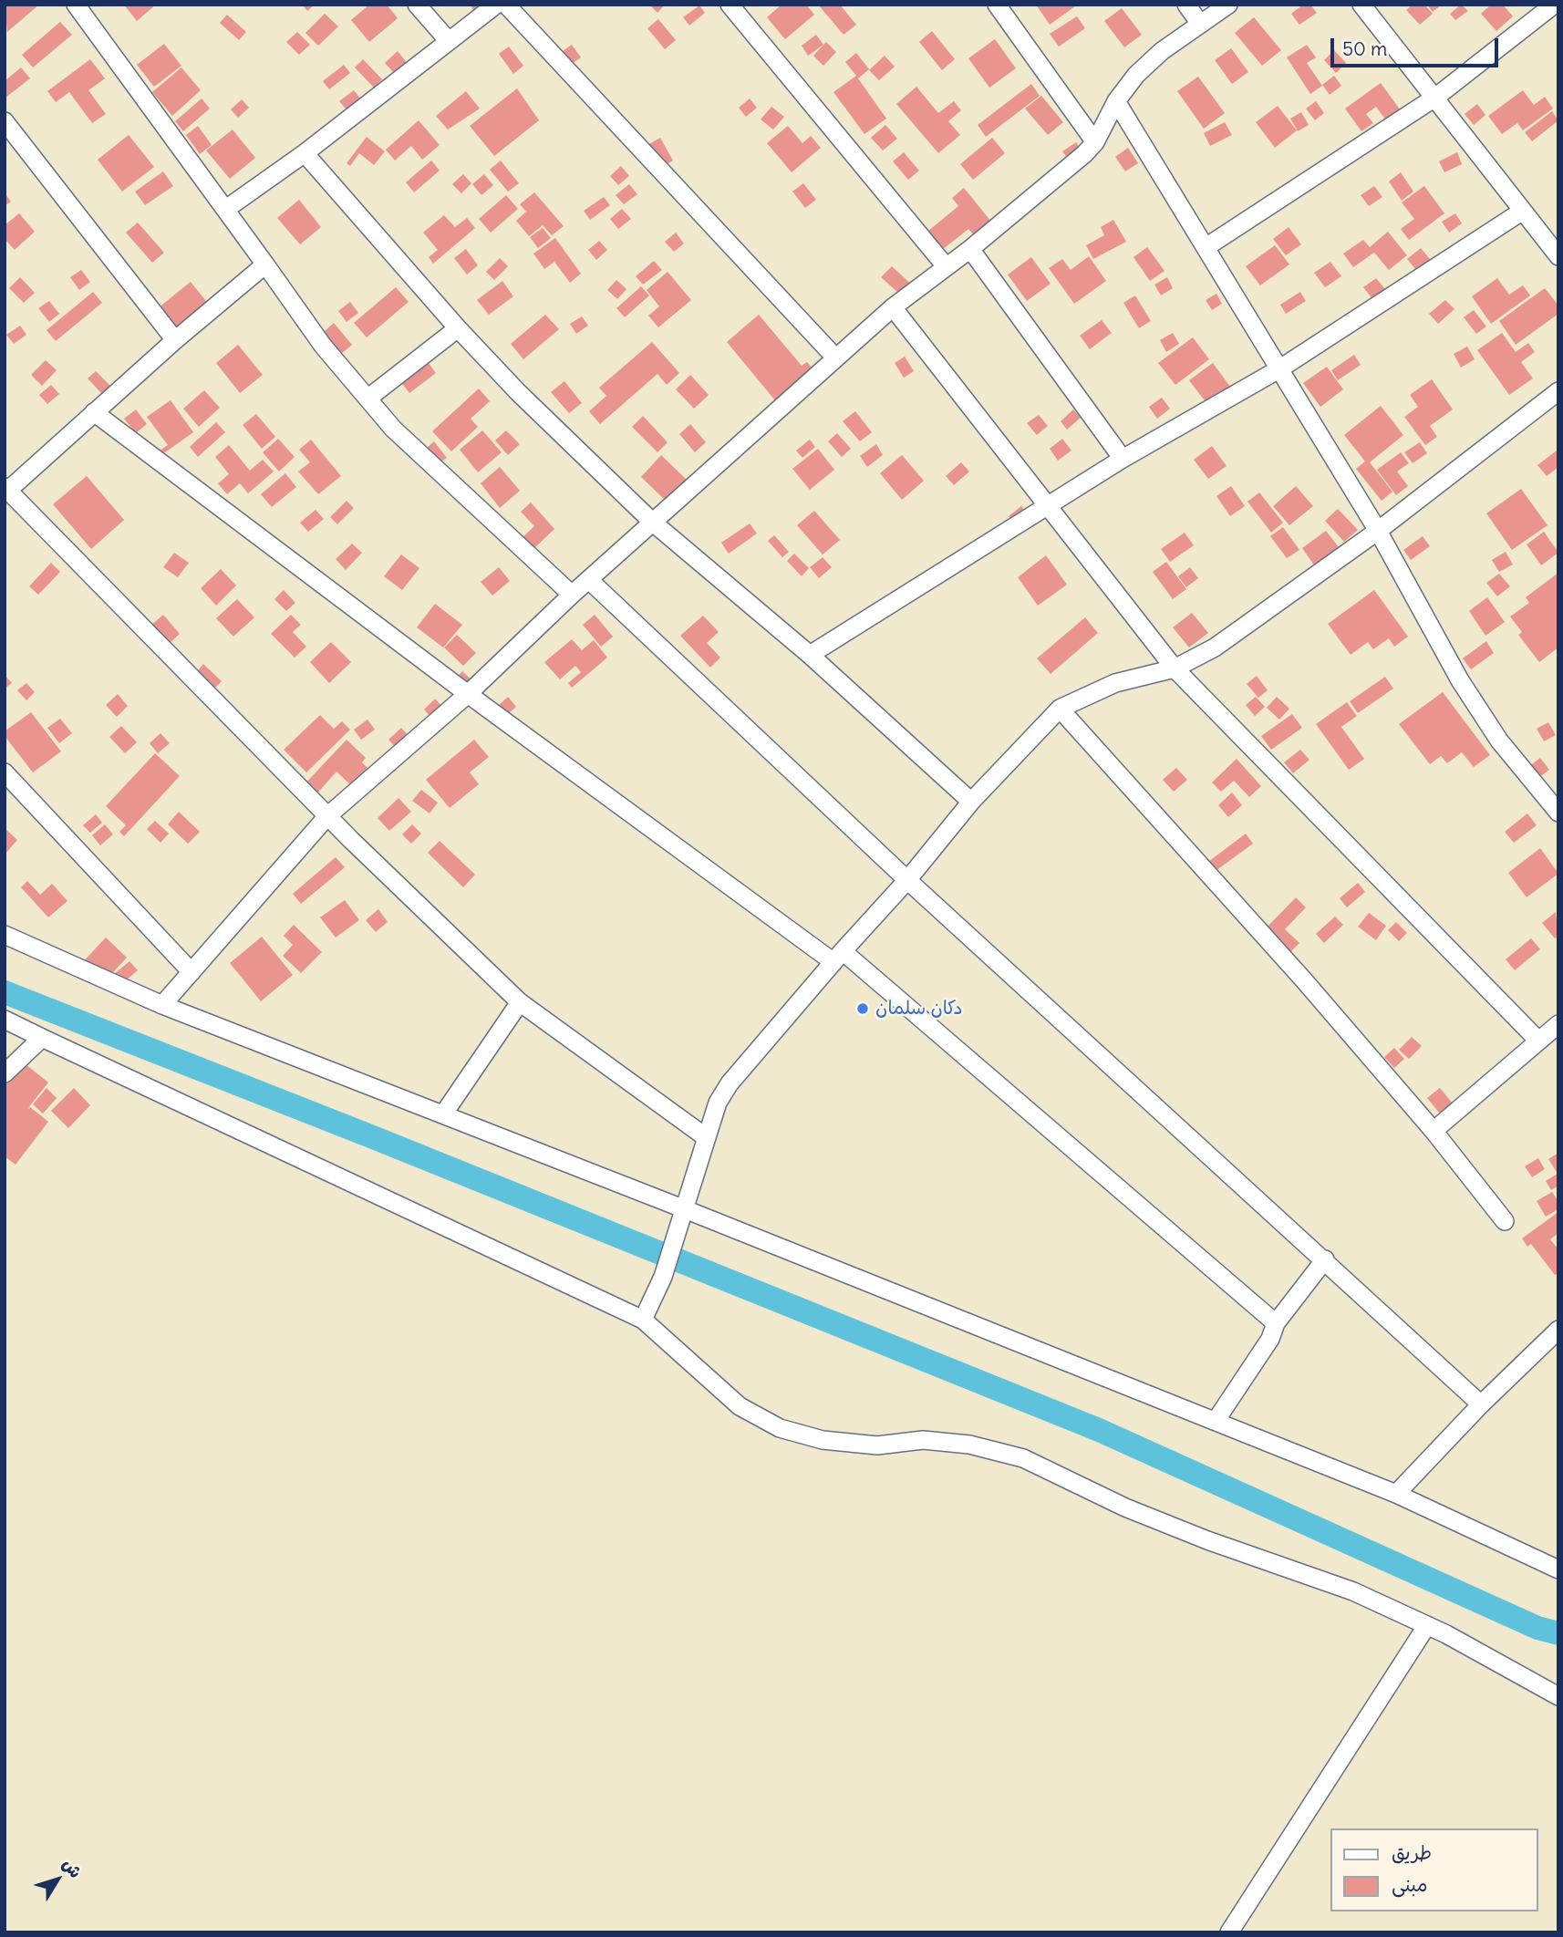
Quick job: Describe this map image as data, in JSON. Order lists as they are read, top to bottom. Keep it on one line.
{"places":["دكان سلمان"],"legend":["طريق","مبنى"],"scale_bar":"50 m","north":"top right"}
